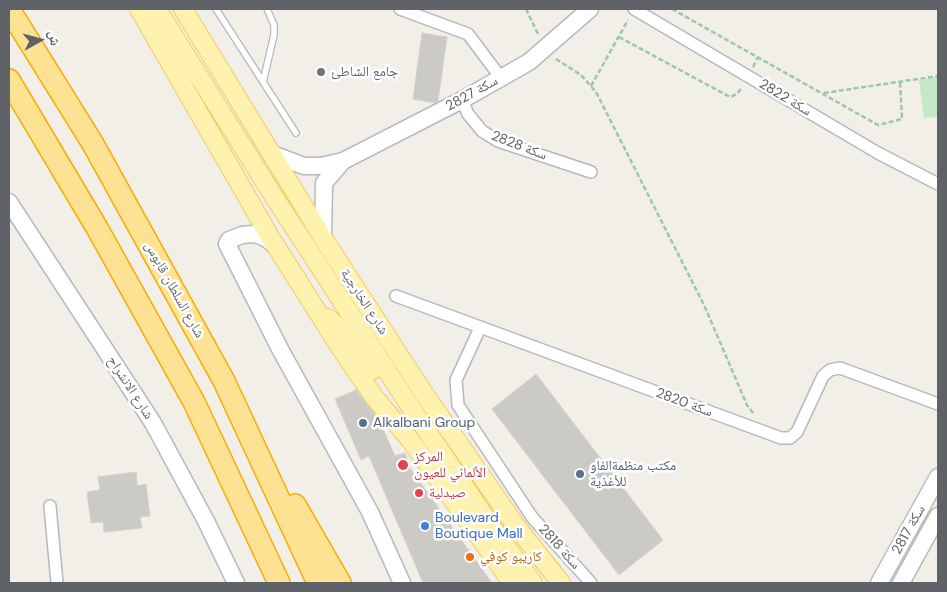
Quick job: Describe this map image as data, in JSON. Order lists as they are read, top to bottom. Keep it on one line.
{"streets":{"highway":["شارع السلطان قابوس"],"main road":["شارع الخارجية"],"street":["سكة 2827","سكة 2822","سكة 2828","شارع الانشراح","سكة 2820","سكة 2817","سكة 2818"]},"crossings":[["سكة 2827","سكة 2828"],["سكة 2827","شارع الخارجية"],["سكة 2820","سكة 2818"]],"places":["جامع الشاطئ","Alkalbani Group","المركز الألماني للعيون","مكتب منظمةالفاو للأغذية","صيدلية","Boulevard Boutique Mall","كاريبو كوفي"],"north":"right"}
